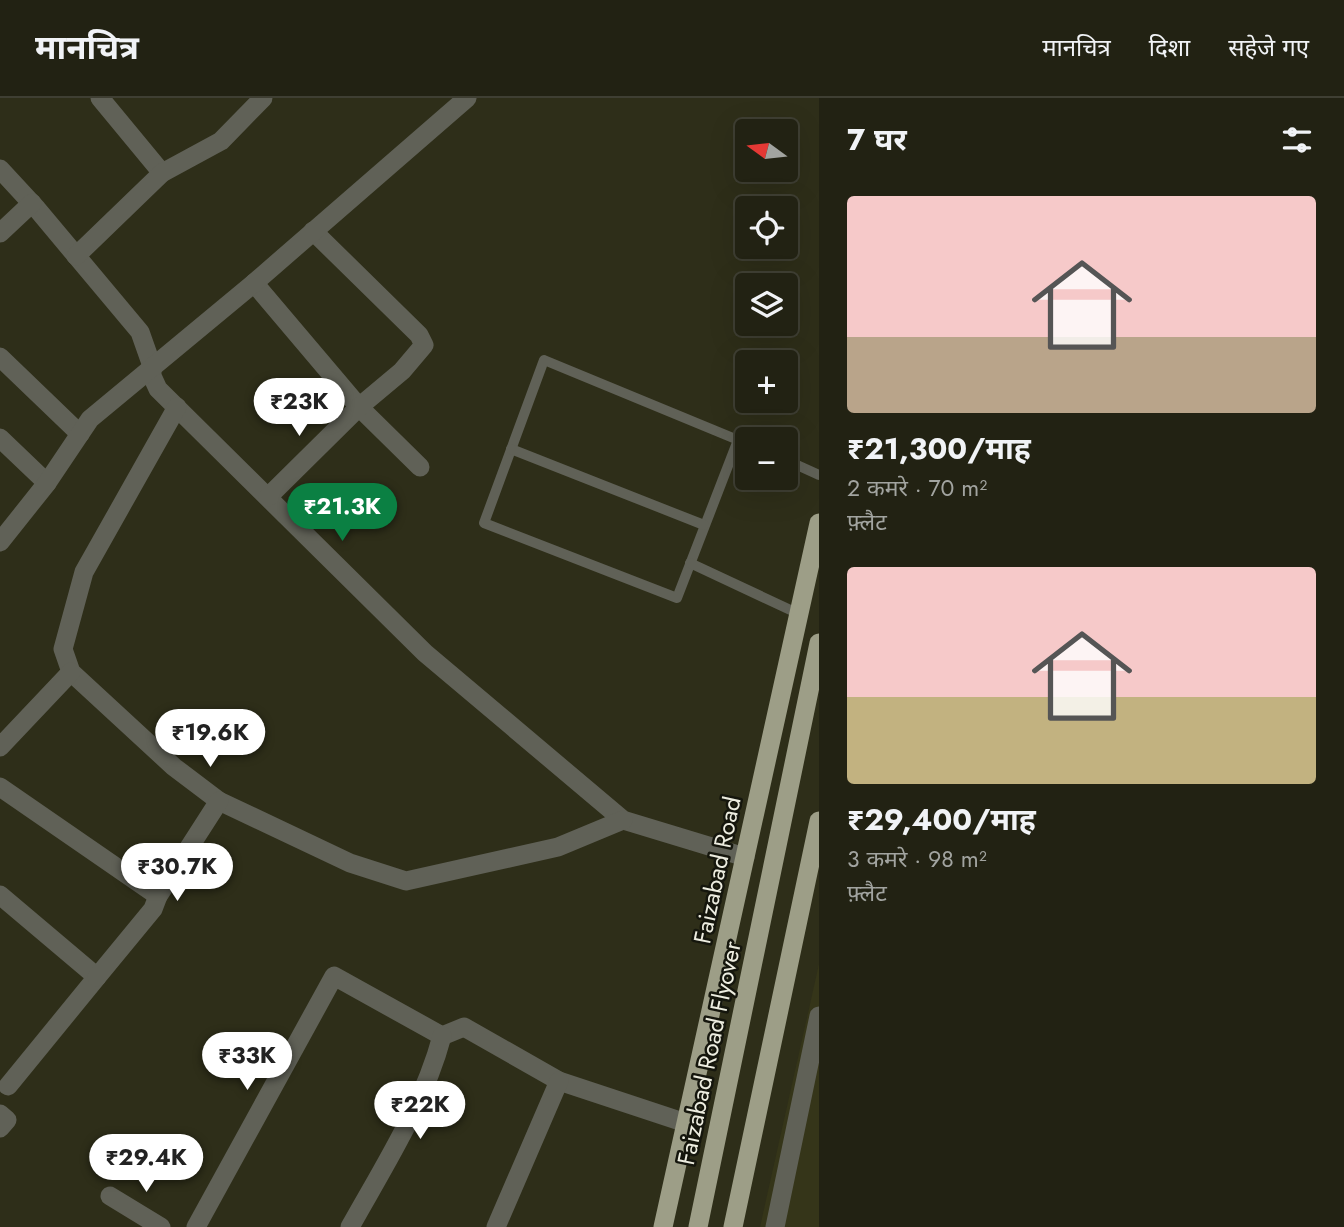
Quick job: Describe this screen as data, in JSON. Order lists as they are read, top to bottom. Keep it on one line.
{"streets":{"highway":["Faizabad Road","Faizabad Road Flyover"]},"north":"left","page":{"header":"मानचित्र","nav":["मानचित्र","दिशा","सहेजे गए"],"heading":"7 घर","map_buttons":["+","−"],"list":[{"name":"₹21,300/माह","note":"2 कमरे · 70 m² · फ़्लैट"},{"name":"₹29,400/माह","note":"3 कमरे · 98 m² · फ़्लैट"}],"price":["₹23K","₹21.3K","₹19.6K","₹30.7K","₹33K","₹22K","₹29.4K"]}}
